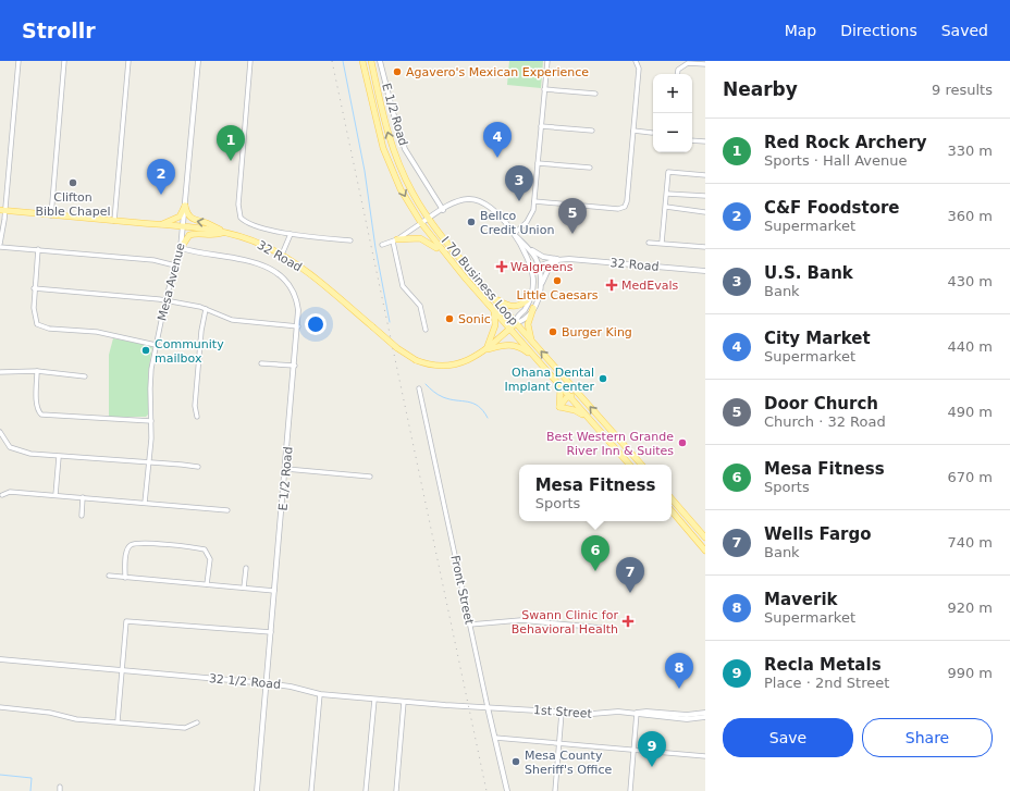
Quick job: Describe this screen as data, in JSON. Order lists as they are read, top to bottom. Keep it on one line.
{"streets":{"main road":["32 Road","I 70 Business Loop"],"street":["E 1/2 Road","Mesa Avenue","Front Street","32 1/2 Road","1st Street"]},"crossings":[["E 1/2 Road","32 Road"],["E 1/2 Road","Mesa Avenue"],["E 1/2 Road","32 1/2 Road"],["32 Road","I 70 Business Loop"],["32 Road","Mesa Avenue"],["Front Street","32 1/2 Road"],["Front Street","1st Street"],["32 1/2 Road","1st Street"]],"places":{"other":["Agavero's Mexican Experience","Clifton Bible Chapel","Bellco Credit Union","Little Caesars","Sonic","Burger King","Community mailbox","Ohana Dental Implant Center","Best Western Grande River Inn & Suites","Mesa County Sheriff's Office"],"health":["Walgreens","MedEvals","Swann Clinic for Behavioral Health"]},"page":{"header":"Strollr","nav":["Map","Directions","Saved"],"heading":["Nearby","9 results"],"map_buttons":["+","−"],"list":[{"mark":"1","name":"Red Rock Archery","note":"Sports · Hall Avenue","value":"330 m"},{"mark":"2","name":"C&F Foodstore","note":"Supermarket","value":"360 m"},{"mark":"3","name":"U.S. Bank","note":"Bank","value":"430 m"},{"mark":"4","name":"City Market","note":"Supermarket","value":"440 m"},{"mark":"5","name":"Door Church","note":"Church · 32 Road","value":"490 m"},{"mark":"6","name":"Mesa Fitness","note":"Sports","value":"670 m"},{"mark":"7","name":"Wells Fargo","note":"Bank","value":"740 m"},{"mark":"8","name":"Maverik","note":"Supermarket","value":"920 m"},{"mark":"9","name":"Recla Metals","note":"Place · 2nd Street","value":"990 m"}],"pins":["4","1","2","3","5","6","7","8","9"],"popup":["Mesa Fitness","Sports"],"buttons":["Save","Share"]}}
